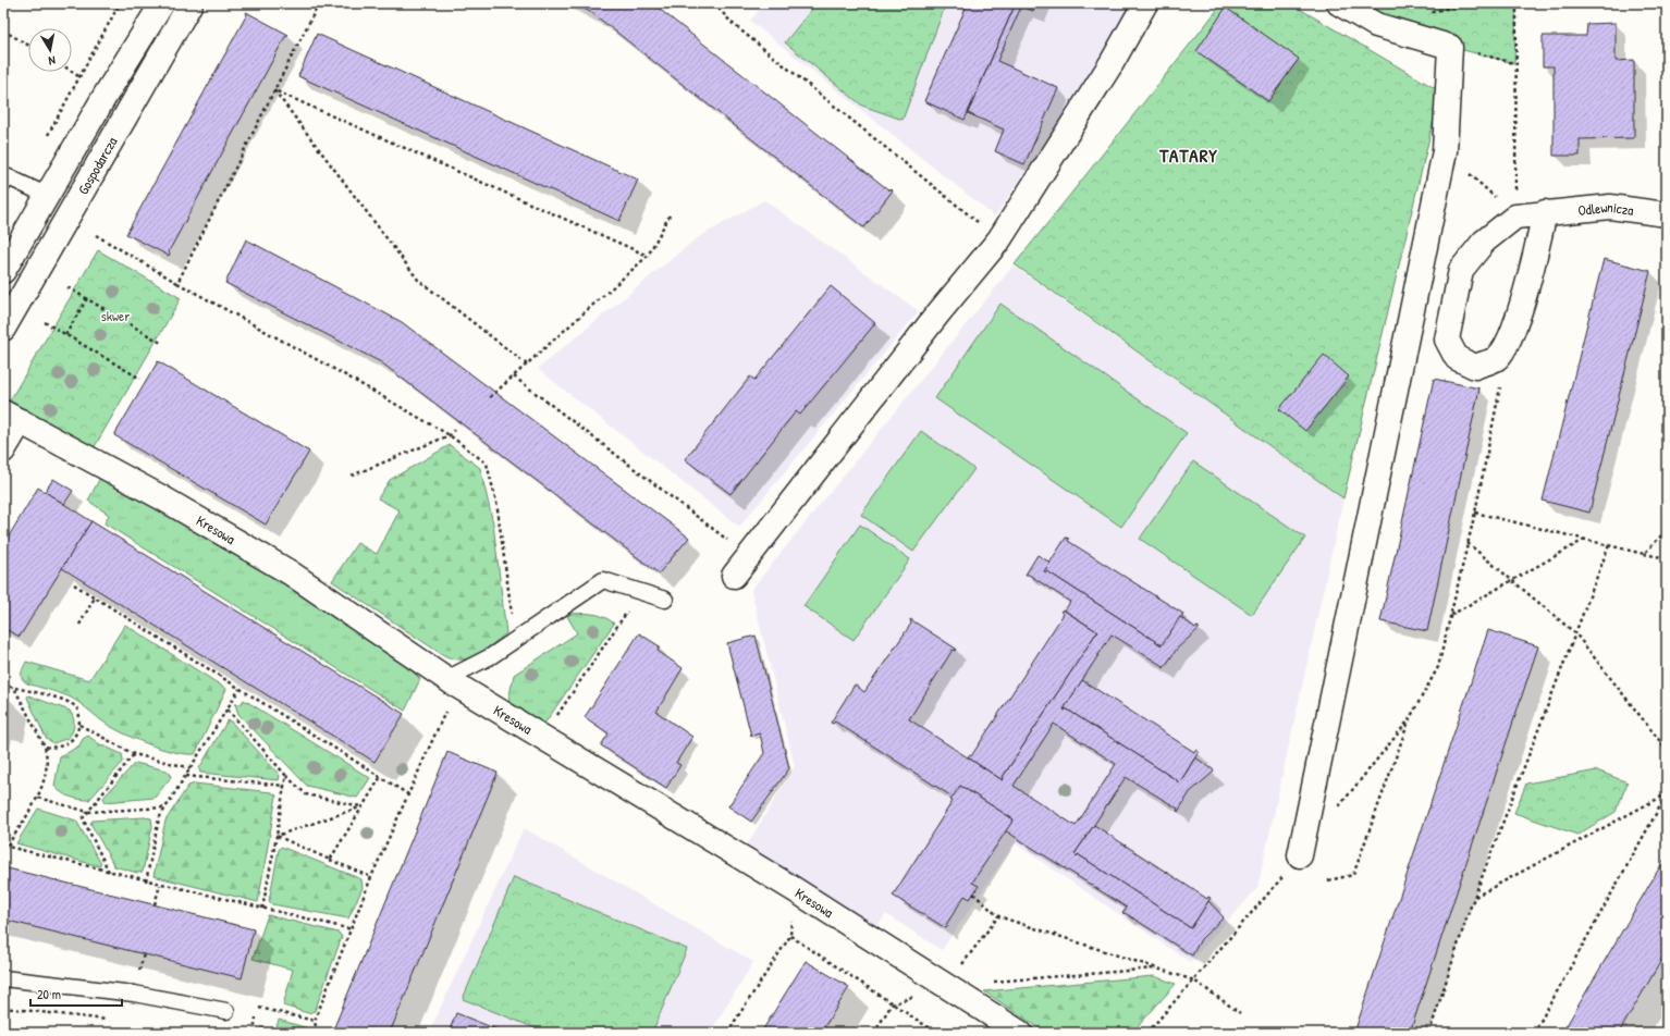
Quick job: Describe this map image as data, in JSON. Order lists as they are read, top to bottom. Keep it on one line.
{"streets":{"street":["Gospodarcza","Odlewnicza","Kresowa"]},"districts":["TATARY"],"parks":["skwer"],"scale_bar":"20 m","north":"bottom"}
